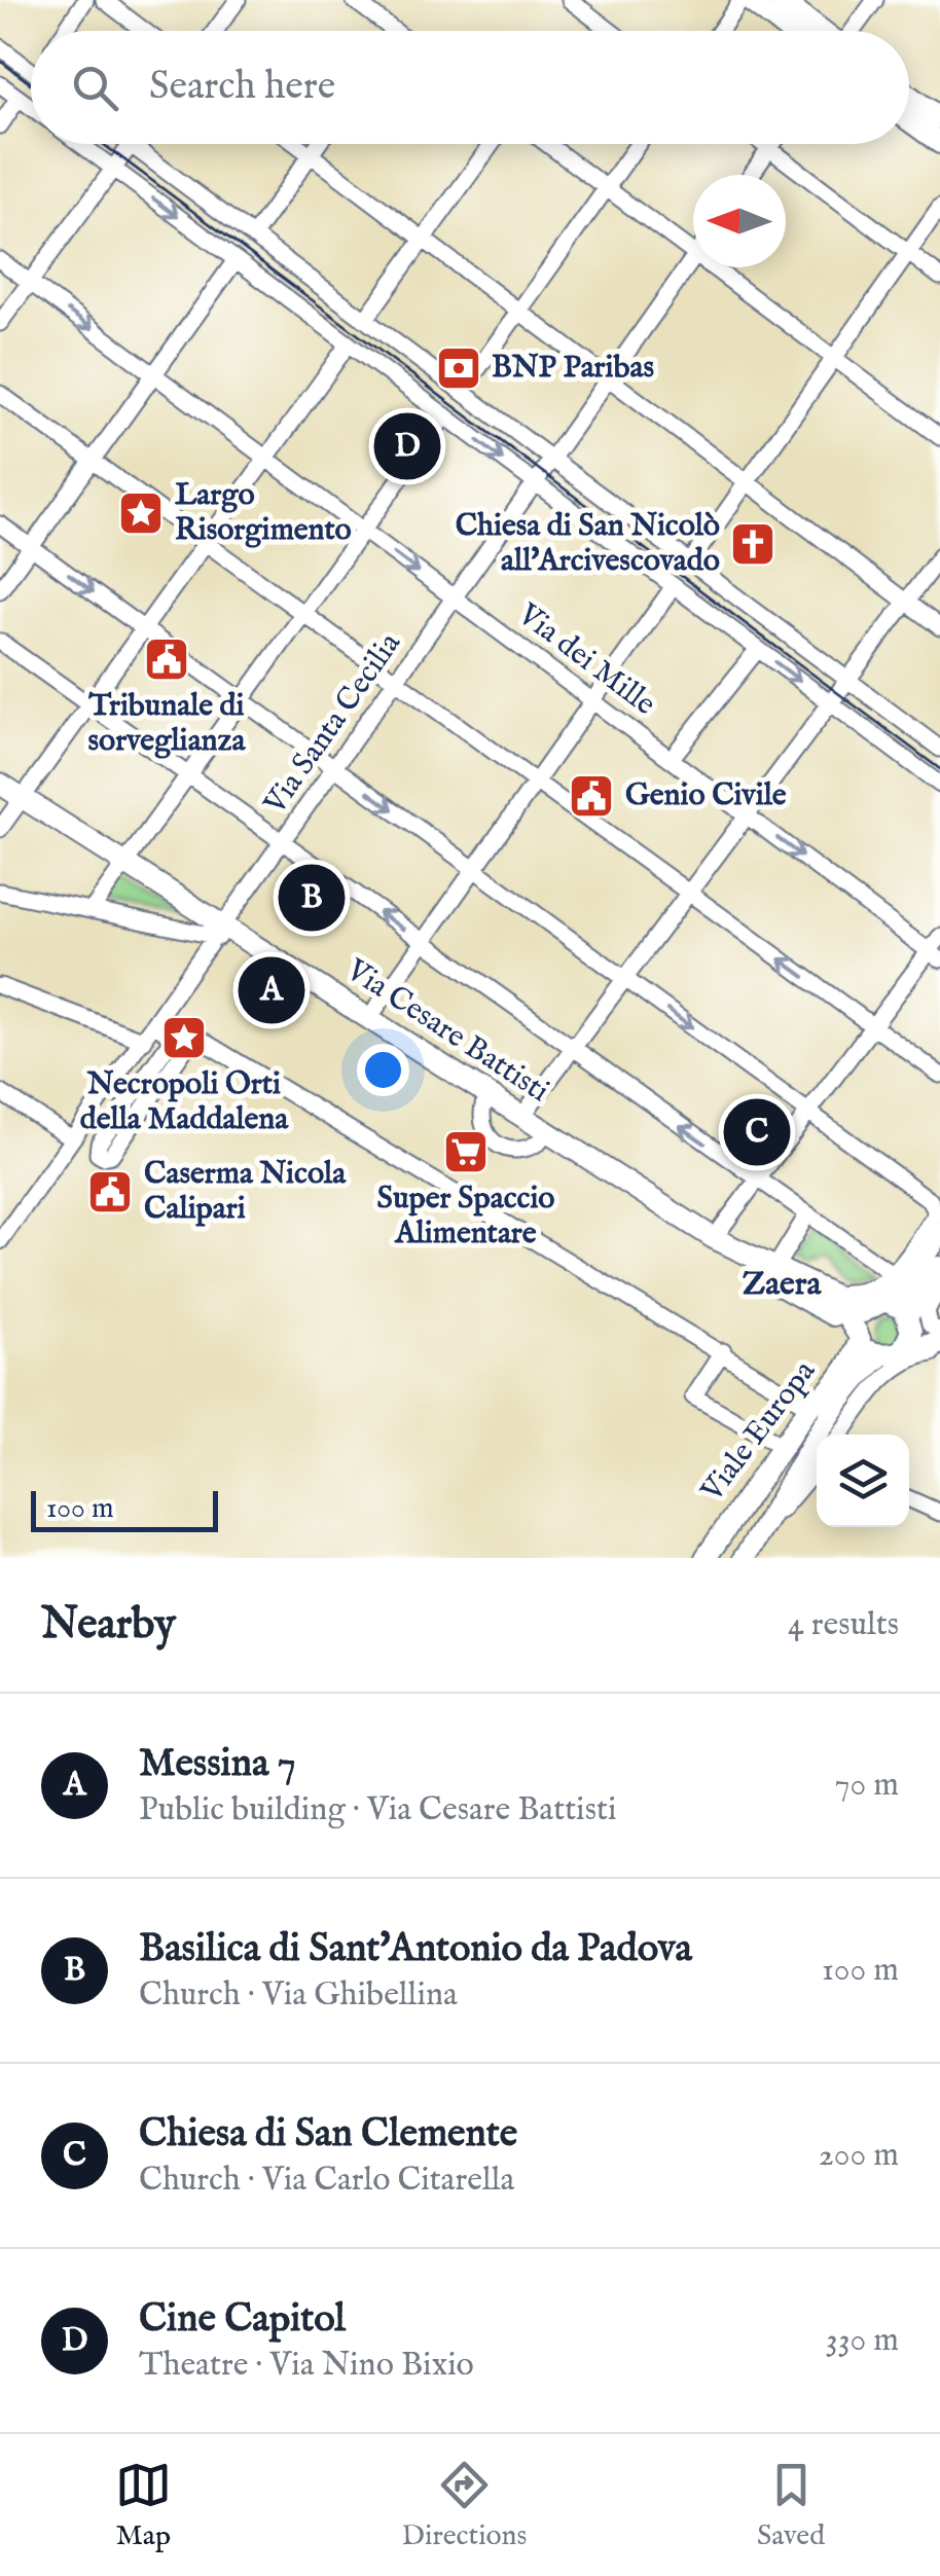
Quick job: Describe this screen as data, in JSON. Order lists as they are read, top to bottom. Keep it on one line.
{"streets":{"main road":["Via Cesare Battisti","Viale Europa"],"street":["Via dei Mille","Via Santa Cecilia"]},"crossings":[["Via dei Mille","Via Santa Cecilia"],["Via Santa Cecilia","Via Cesare Battisti"],["Via Cesare Battisti","Viale Europa"]],"districts":["Zaera"],"places":{"bank":["BNP Paribas"],"place":["Largo Risorgimento","Necropoli Orti della Maddalena"],"church":["Chiesa di San Nicolò all'Arcivescovado"],"public building":["Tribunale di sorveglianza","Genio Civile","Caserma Nicola Calipari"],"supermarket":["Super Spaccio Alimentare"]},"scale_bar":"100 m","north":"left","page":{"search":"Search here","pins":["D","B","A","C"],"scale":"100 m","heading":["Nearby","4 results"],"list":[{"mark":"A","name":"Messina 7","note":"Public building · Via Cesare Battisti","value":"70 m"},{"mark":"B","name":"Basilica di Sant'Antonio da Padova","note":"Church · Via Ghibellina","value":"100 m"},{"mark":"C","name":"Chiesa di San Clemente","note":"Church · Via Carlo Citarella","value":"200 m"},{"mark":"D","name":"Cine Capitol","note":"Theatre · Via Nino Bixio","value":"330 m"}],"nav":["Map","Directions","Saved"]}}
